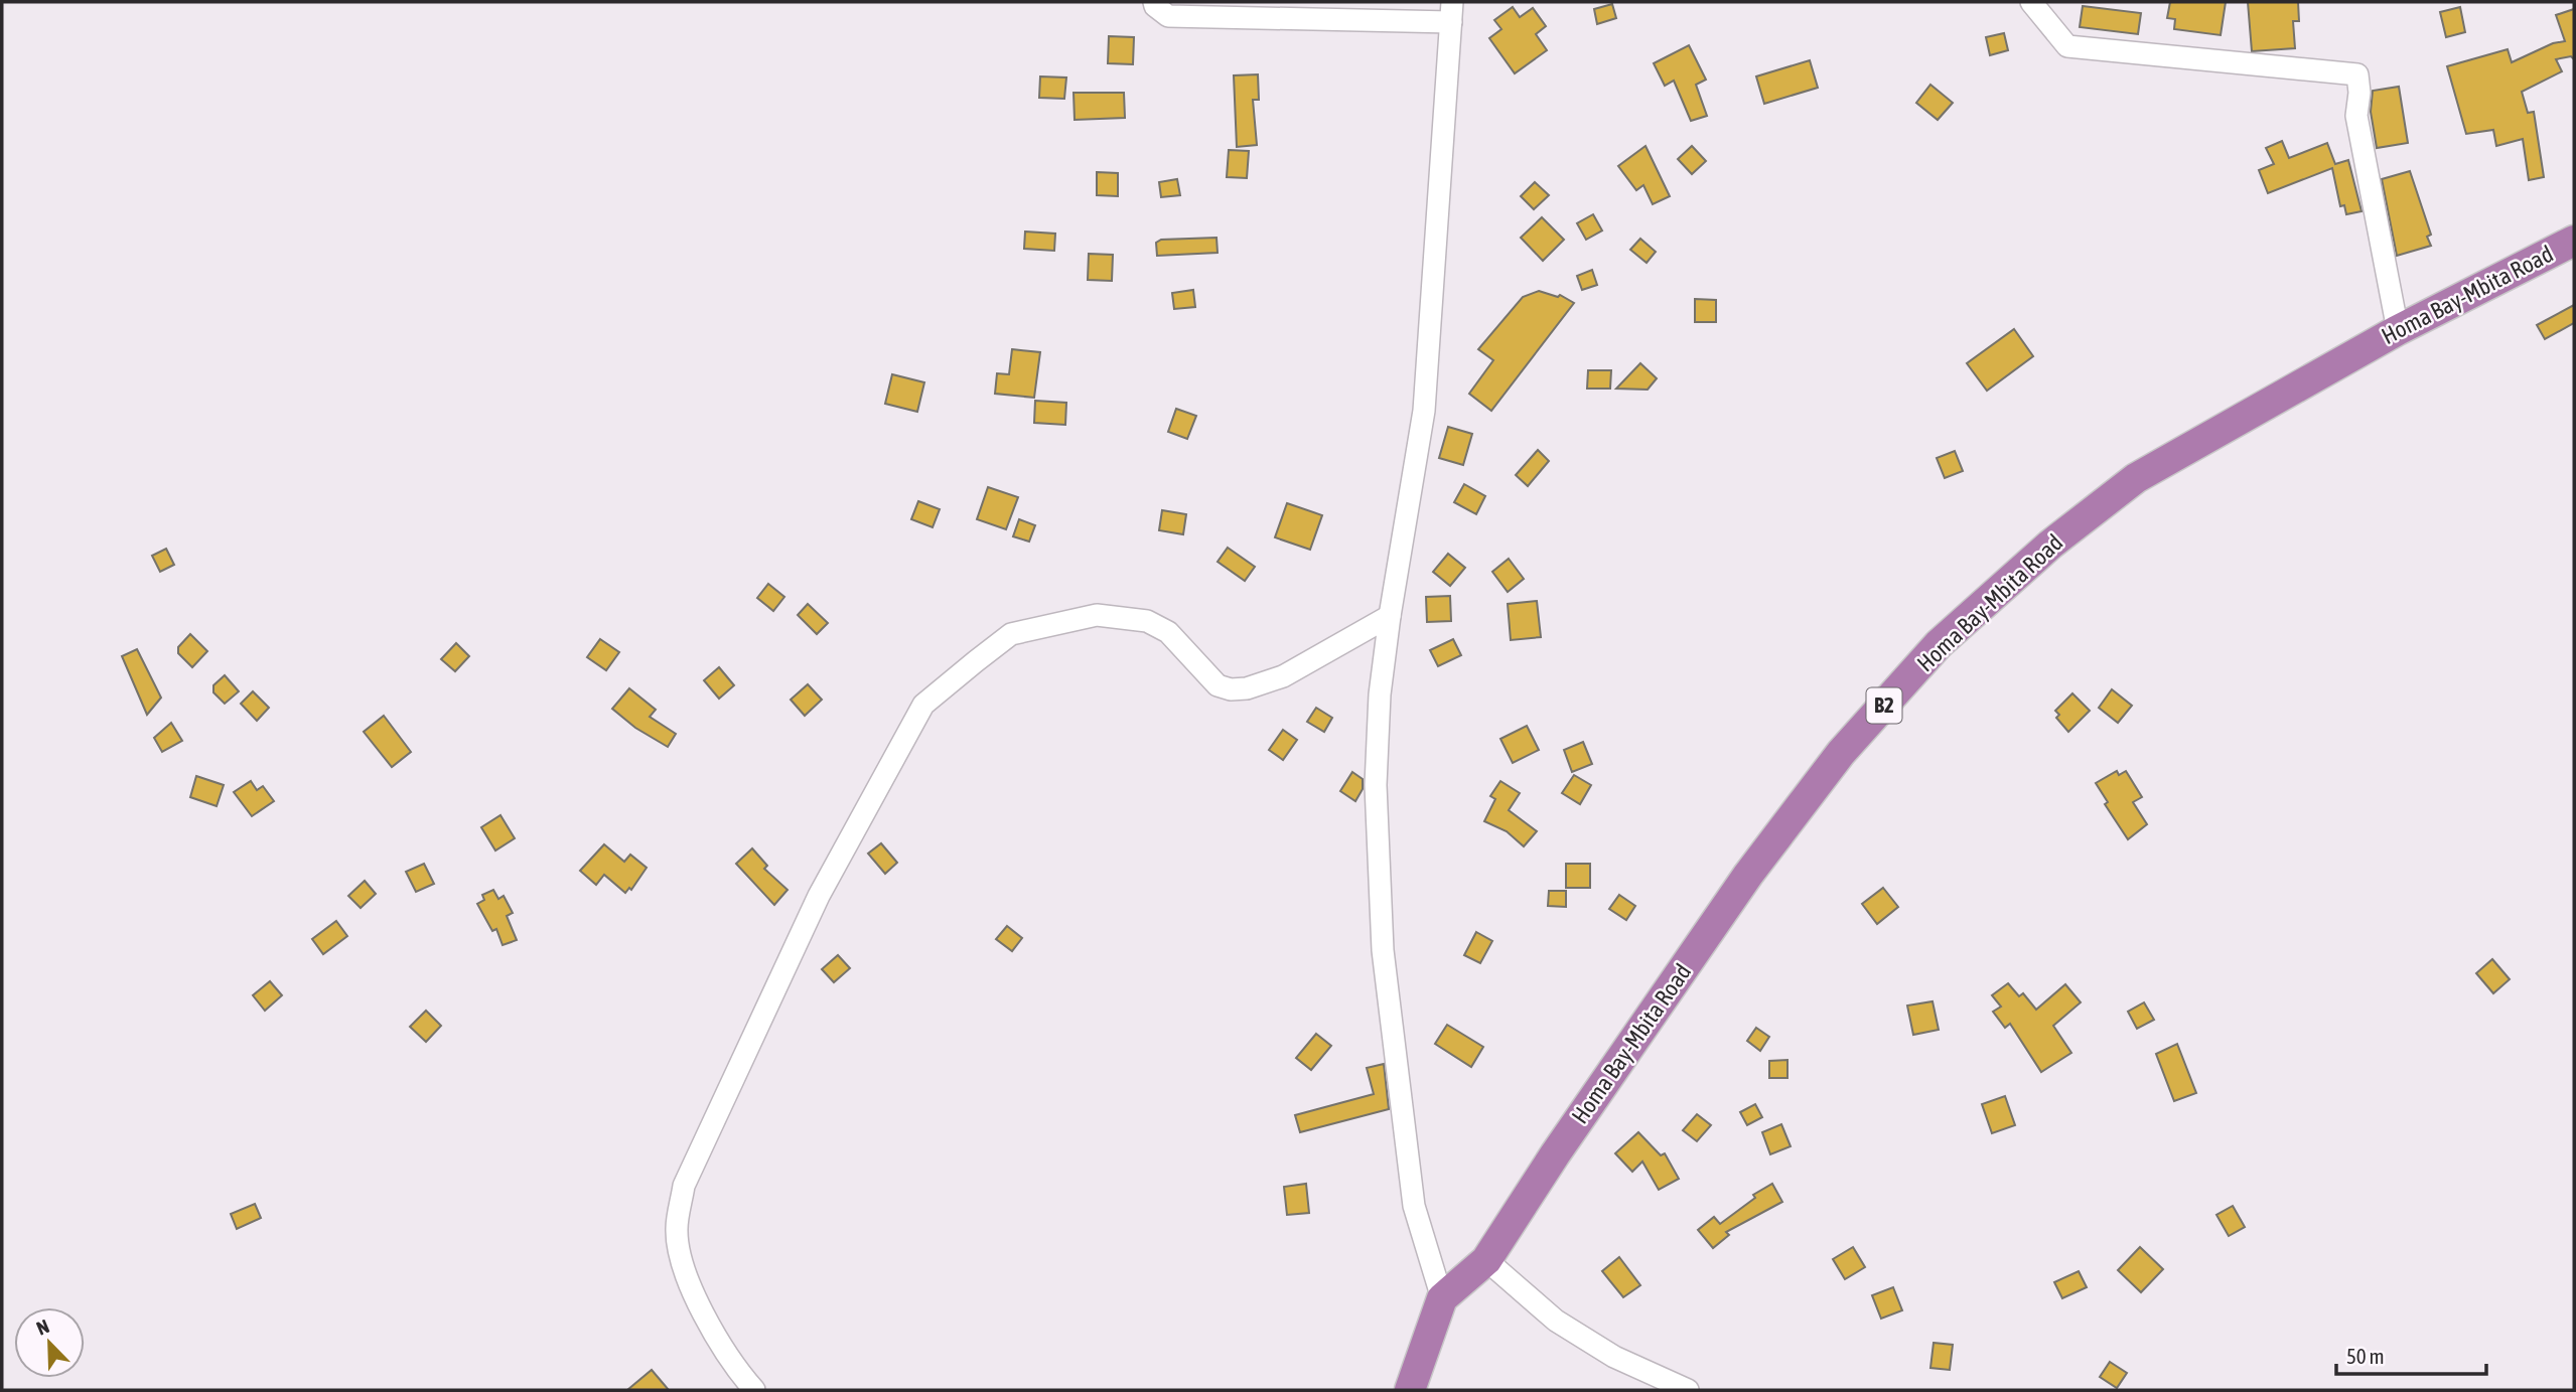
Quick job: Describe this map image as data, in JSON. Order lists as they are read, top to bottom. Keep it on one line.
{"streets":{"highway":["Homa Bay-Mbita Road","B2"]},"scale_bar":"50 m","north":"top left"}
